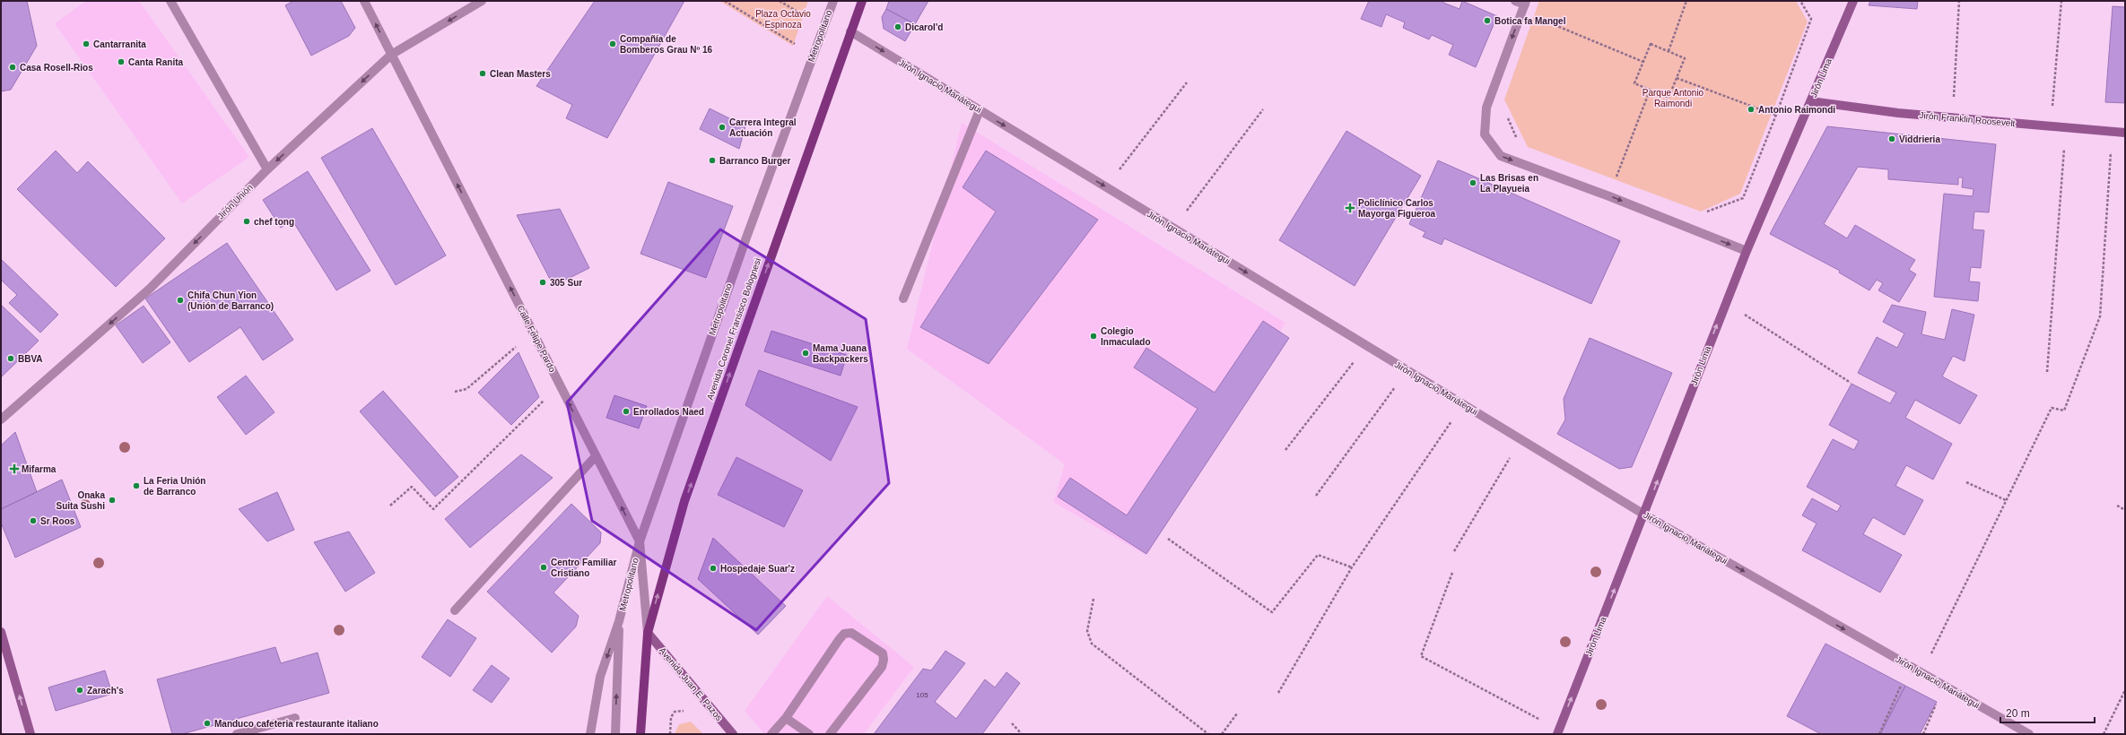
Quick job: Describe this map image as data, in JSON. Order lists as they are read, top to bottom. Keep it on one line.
{"streets":{"main road":["Avenida Coronel Fransisco Bolognesi"],"street":["Metropolitano","Jirón Lima","Jirón Ignacio Mariátegui","Jirón Franklin Roosevelt","Jirón Unión","Calle Felipe Pardo","Avenida Juan E. Pazos"]},"crossings":[["Metropolitano","Calle Felipe Pardo"],["Jirón Lima","Jirón Ignacio Mariátegui"],["Jirón Lima","Jirón Franklin Roosevelt"],["Jirón Ignacio Mariátegui","Avenida Coronel Fransisco Bolognesi"],["Jirón Unión","Calle Felipe Pardo"],["Avenida Coronel Fransisco Bolognesi","Calle Felipe Pardo"],["Avenida Coronel Fransisco Bolognesi","Avenida Juan E. Pazos"],["Calle Felipe Pardo","Avenida Juan E. Pazos"]],"one_way":["Jirón Lima","Jirón Ignacio Mariátegui","Jirón Unión","Avenida Coronel Fransisco Bolognesi","Calle Felipe Pardo"],"parks":["Plaza Octavio Espinoza","Parque Antonio Raimondi"],"places":{"other":["Botica fa Mangel","Dicarol'd","Cantarranita","Compañía de Bomberos Grau Nº 16","Canta Ranita","Casa Rosell-Rios","Clean Masters","Antonio Raimondi","Carrera Integral Actuación","Viddrieria","Barranco Burger","Las Brisas en La Playueia","chef tong","305 Sur","Chifa Chun Yion (Unión de Barranco)","Colegio Inmaculado","Mama Juana Backpackers","BBVA","Enrollados Naed","La Feria Unión de Barranco","Onaka Suita Sushi","Sr Roos","Centro Familiar Cristiano","Hospedaje Suar'z","Zarach's","Manduco cafeteria restaurante italiano"],"health":["Policlínico Carlos Mayorga Figueroa","Mifarma"]},"house_numbers":["105"],"scale_bar":"20 m"}
